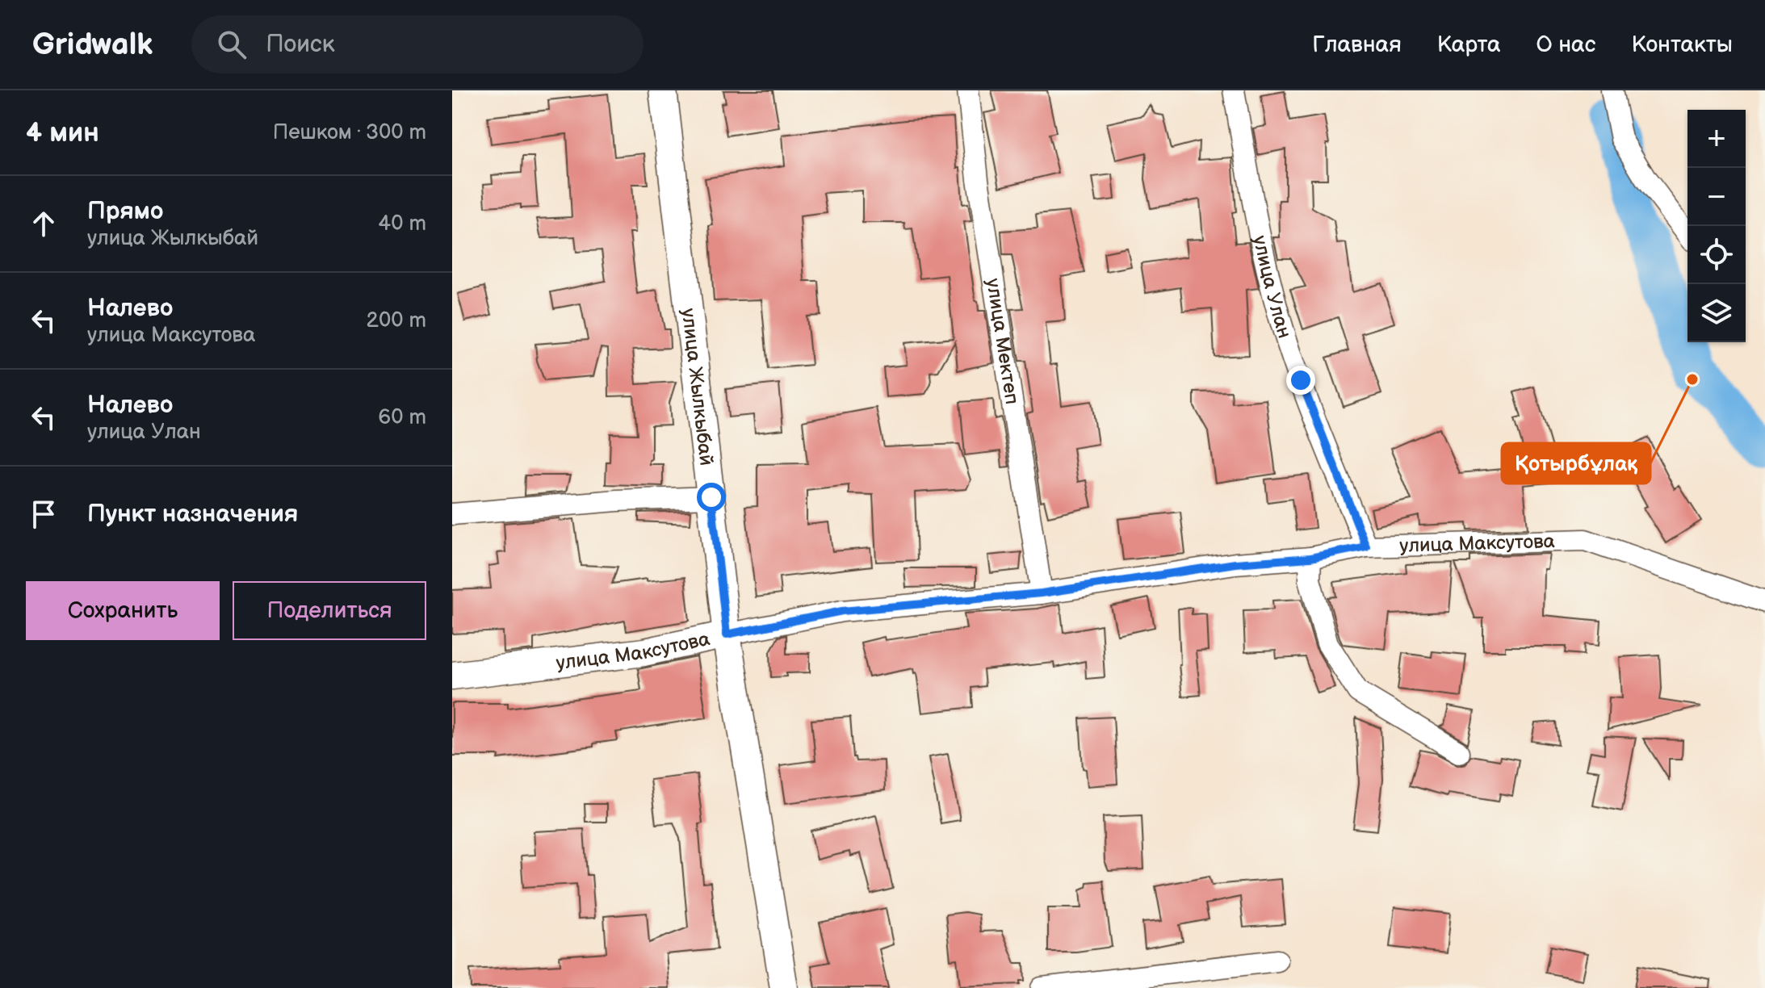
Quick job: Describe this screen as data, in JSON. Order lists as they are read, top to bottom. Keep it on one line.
{"streets":{"street":["улица Улан","улица Мектеп","улица Жылкыбай","улица Максутова"]},"crossings":[["улица Улан","улица Максутова"],["улица Мектеп","улица Максутова"],["улица Жылкыбай","улица Максутова"]],"places":["Қотырбұлақ"],"page":{"header":"Gridwalk","search":"Поиск","nav":["Главная","Карта","О нас","Контакты"],"heading":["4 мин","Пешком · 300 m"],"map_buttons":["+","−"],"list":[["Прямо","улица Жылкыбай","40 m"],["Налево","улица Максутова","200 m"],["Налево","улица Улан","60 m"],"Пункт назначения"],"buttons":["Сохранить","Поделиться"]}}
